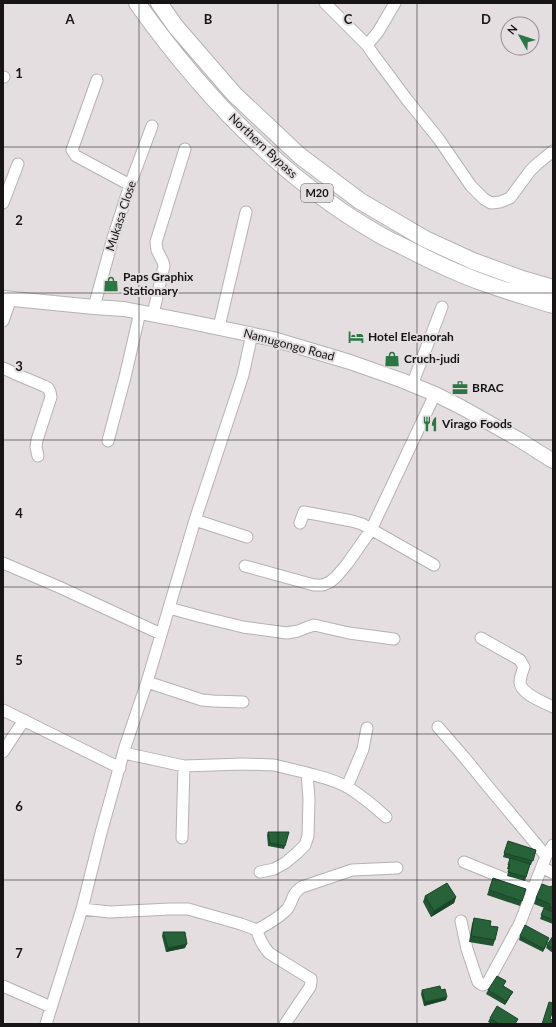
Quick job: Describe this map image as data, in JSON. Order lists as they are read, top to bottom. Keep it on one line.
{"streets":{"highway":["Northern Bypass","M20"],"main road":["Namugongo Road"],"street":["Mukasa Close"]},"crossings":[["Mukasa Close","Namugongo Road"]],"places":{"shop":["Paps Graphix Stationary","Cruch-judi"],"hotel":["Hotel Eleanorah"],"office":["BRAC"],"restaurant":["Virago Foods"]},"north":"top left","grid":{"columns":["A","B","C","D"],"rows":["1","2","3","4","5","6","7"]}}
